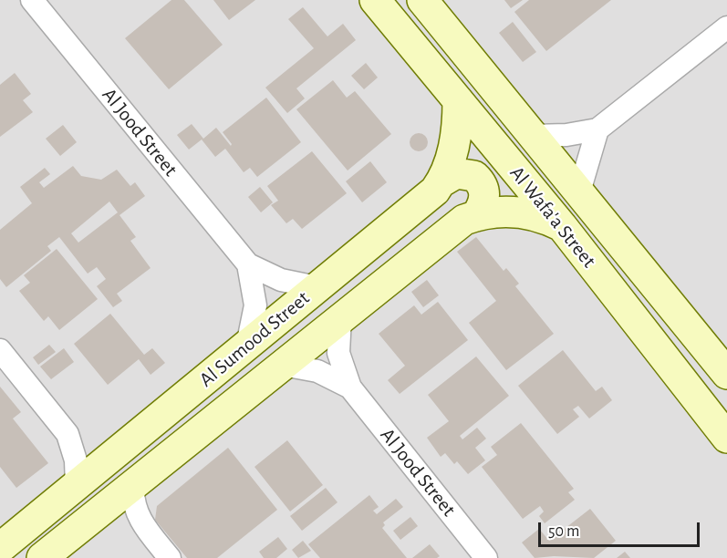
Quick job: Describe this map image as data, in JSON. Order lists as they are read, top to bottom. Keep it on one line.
{"streets":{"street":["Al Jood Street","Al Wafa'a Street","Al Sumood Street"]},"crossings":[["Al Jood Street","Al Sumood Street"],["Al Wafa'a Street","Al Sumood Street"]],"scale_bar":"50 m"}
